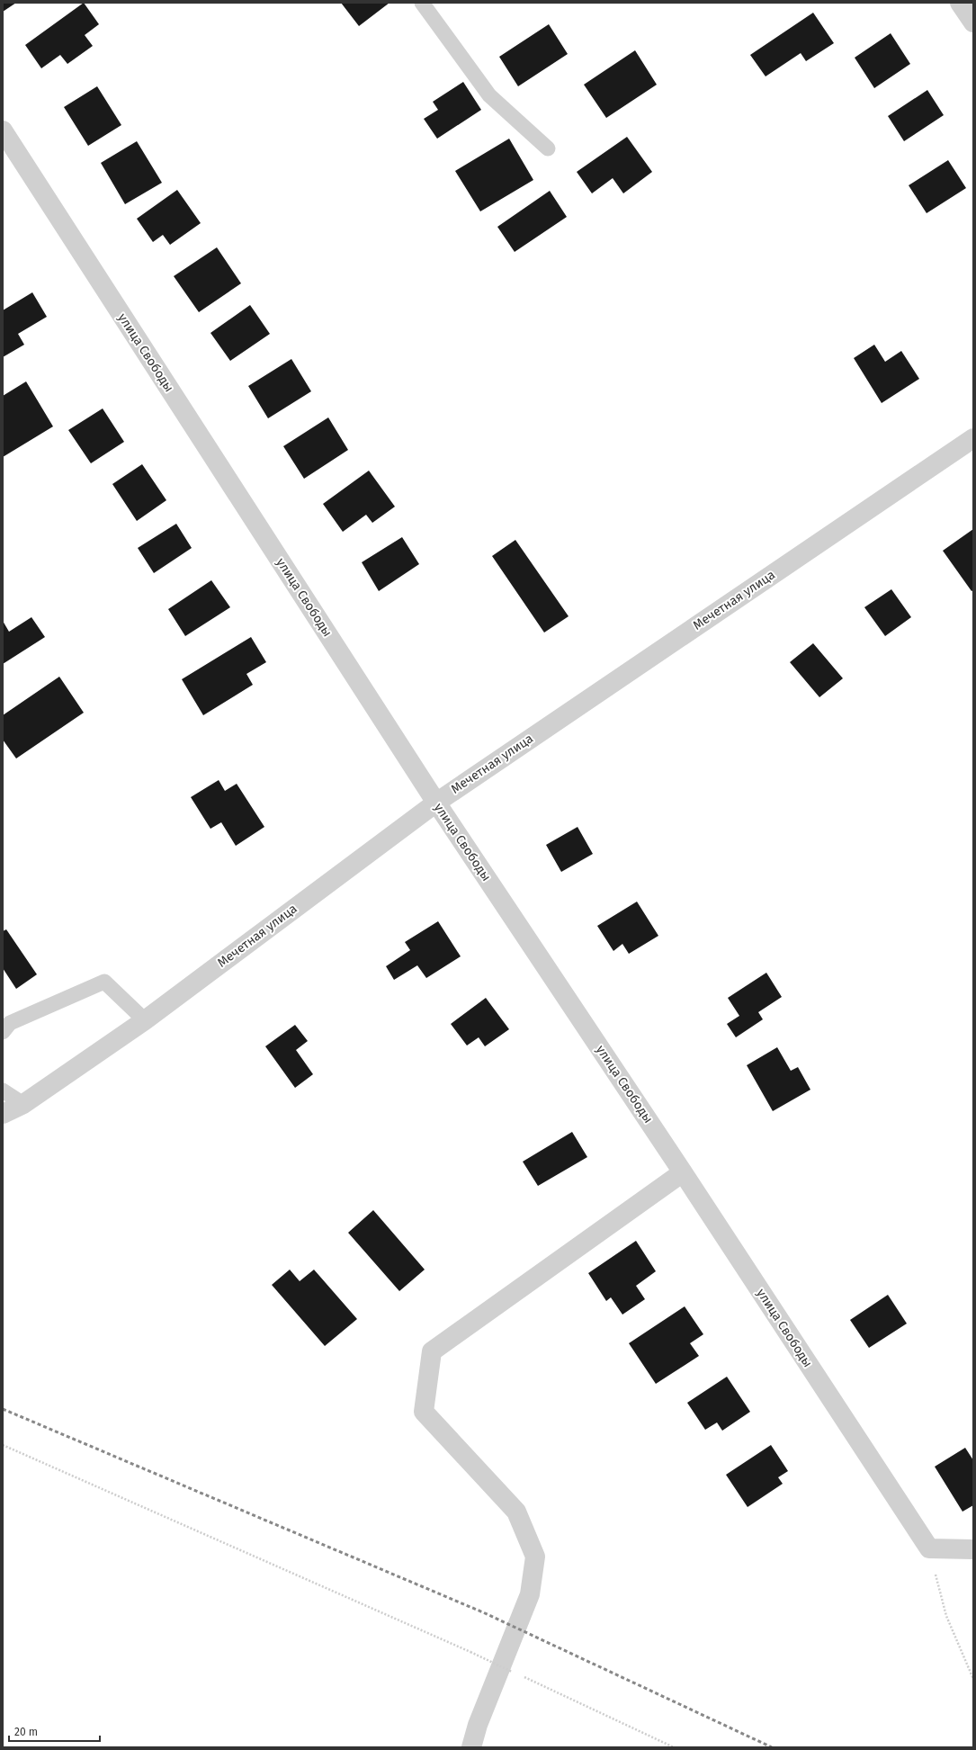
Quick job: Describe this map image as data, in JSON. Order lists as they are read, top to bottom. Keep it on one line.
{"streets":{"street":["улица Свободы","Мечетная улица"]},"crossings":[["улица Свободы","Мечетная улица"]],"scale_bar":"20 m"}
